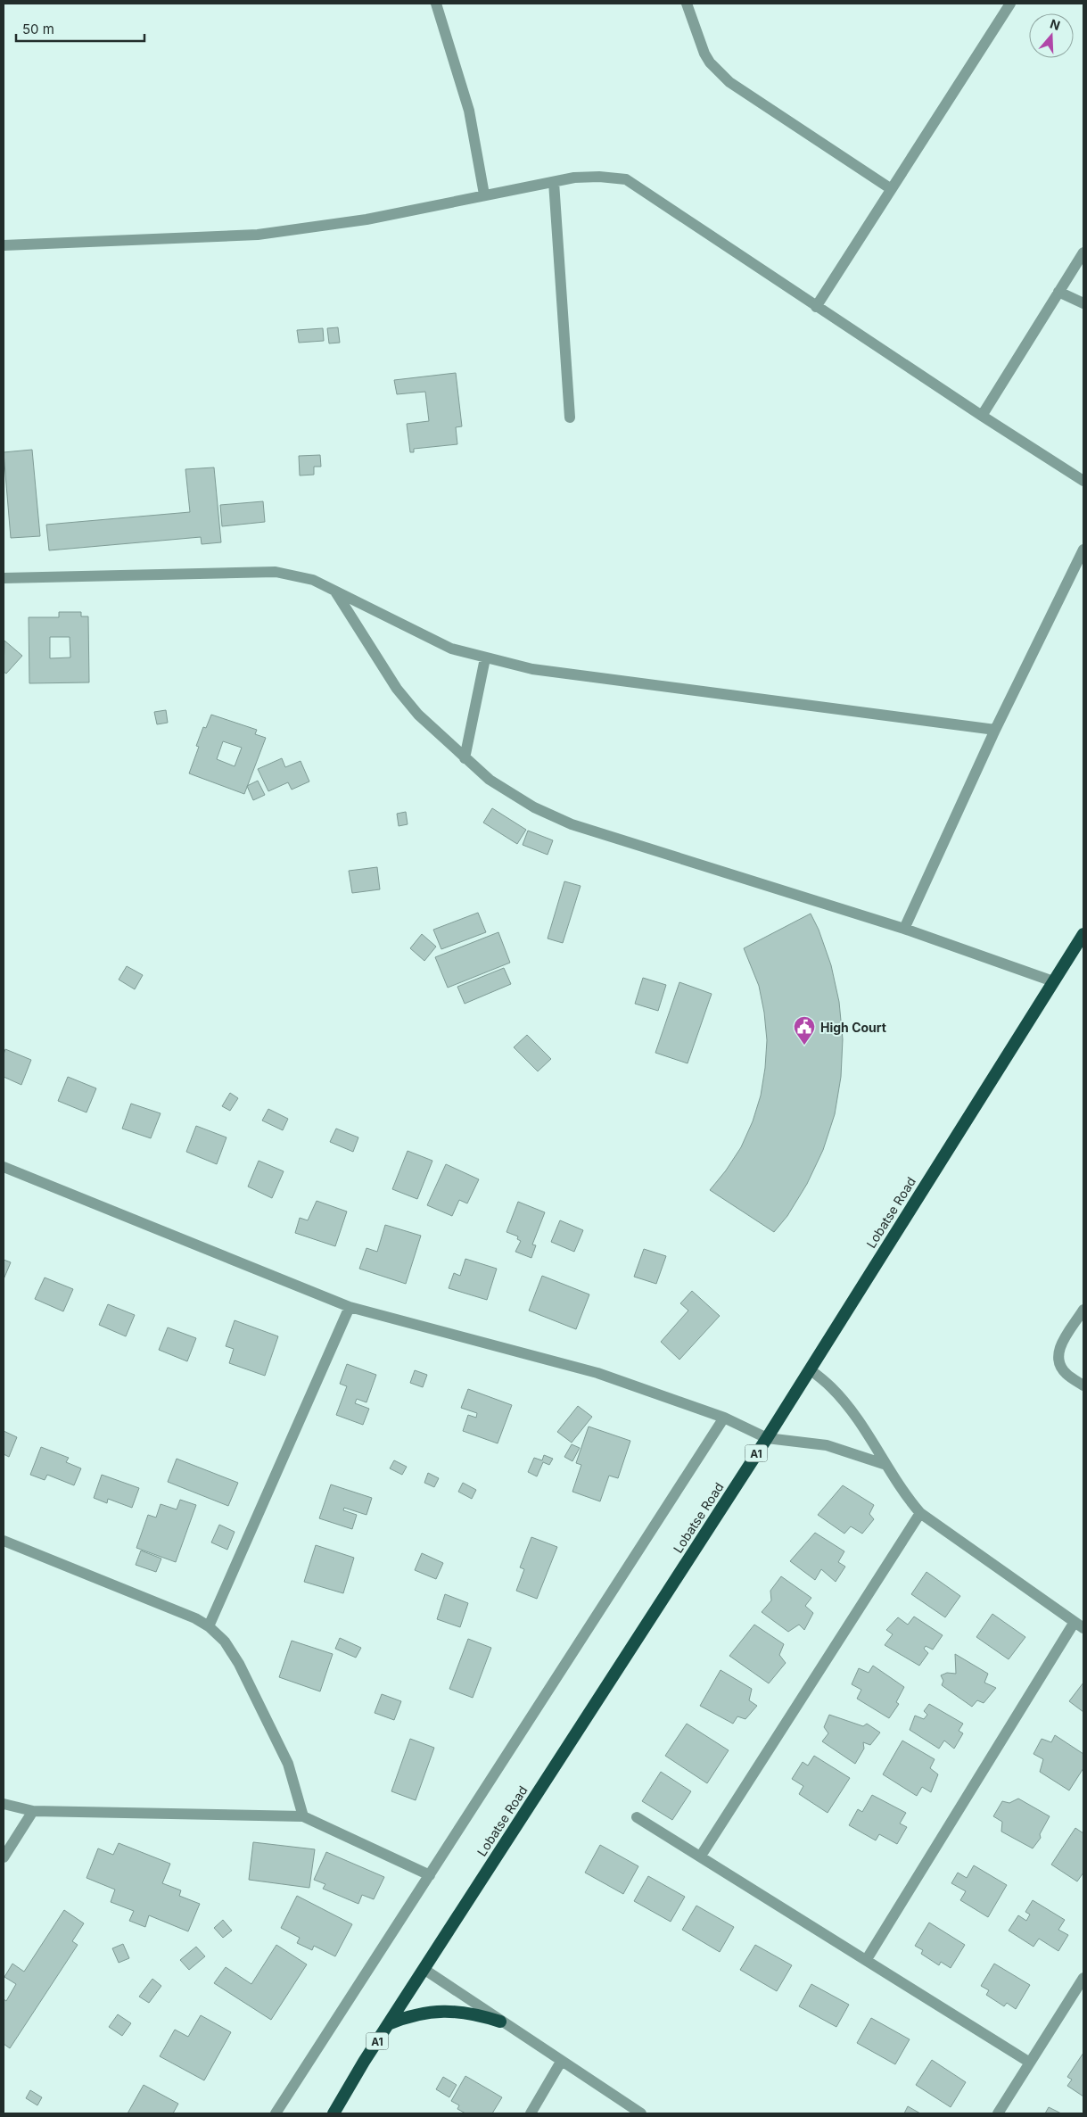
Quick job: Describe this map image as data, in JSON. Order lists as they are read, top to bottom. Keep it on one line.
{"streets":{"highway":["Lobatse Road","A1"]},"places":{"public building":["High Court"]},"scale_bar":"50 m","north":"top"}
